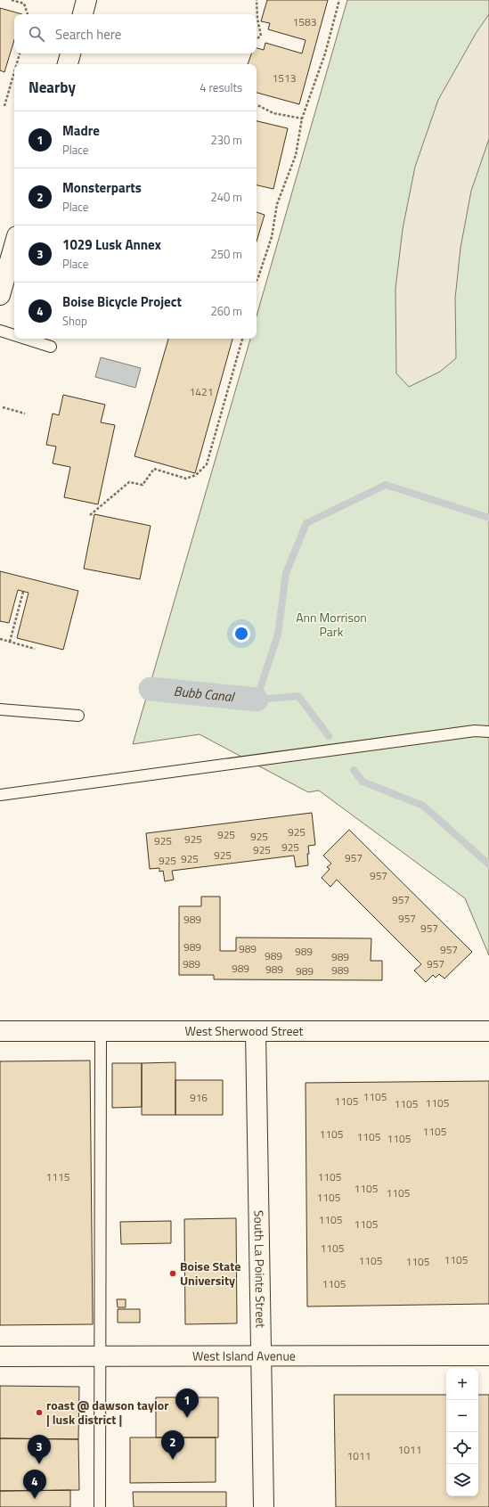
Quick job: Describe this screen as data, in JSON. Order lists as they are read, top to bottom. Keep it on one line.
{"streets":{"street":["West Sherwood Street","South La Pointe Street","West Island Avenue"]},"crossings":[["West Sherwood Street","South La Pointe Street"],["South La Pointe Street","West Island Avenue"]],"water":["Bubb Canal"],"parks":["Ann Morrison Park"],"places":["Boise State University","roast @ dawson taylor | lusk district |"],"house_numbers":["1583","1513","1421","925","925","925","925","925","925","925","925","957","925","925","957","957","957","989","957","989","989","957","989","989","989","989","957","989","989","989","989","1105","916","1105","1105","1105","1105","1105","1105","1105","1115","1105","1105","1105","1105","1105","1105","1105","1105","1105","1105","1105","1011","1011"],"page":{"search":"Search here","heading":["Nearby","4 results"],"list":[{"mark":"1","name":"Madre","note":"Place","value":"230 m"},{"mark":"2","name":"Monsterparts","note":"Place","value":"240 m"},{"mark":"3","name":"1029 Lusk Annex","note":"Place","value":"250 m"},{"mark":"4","name":"Boise Bicycle Project","note":"Shop","value":"260 m"}],"map_buttons":["+","−"],"pins":["1","2","3","4"]}}
